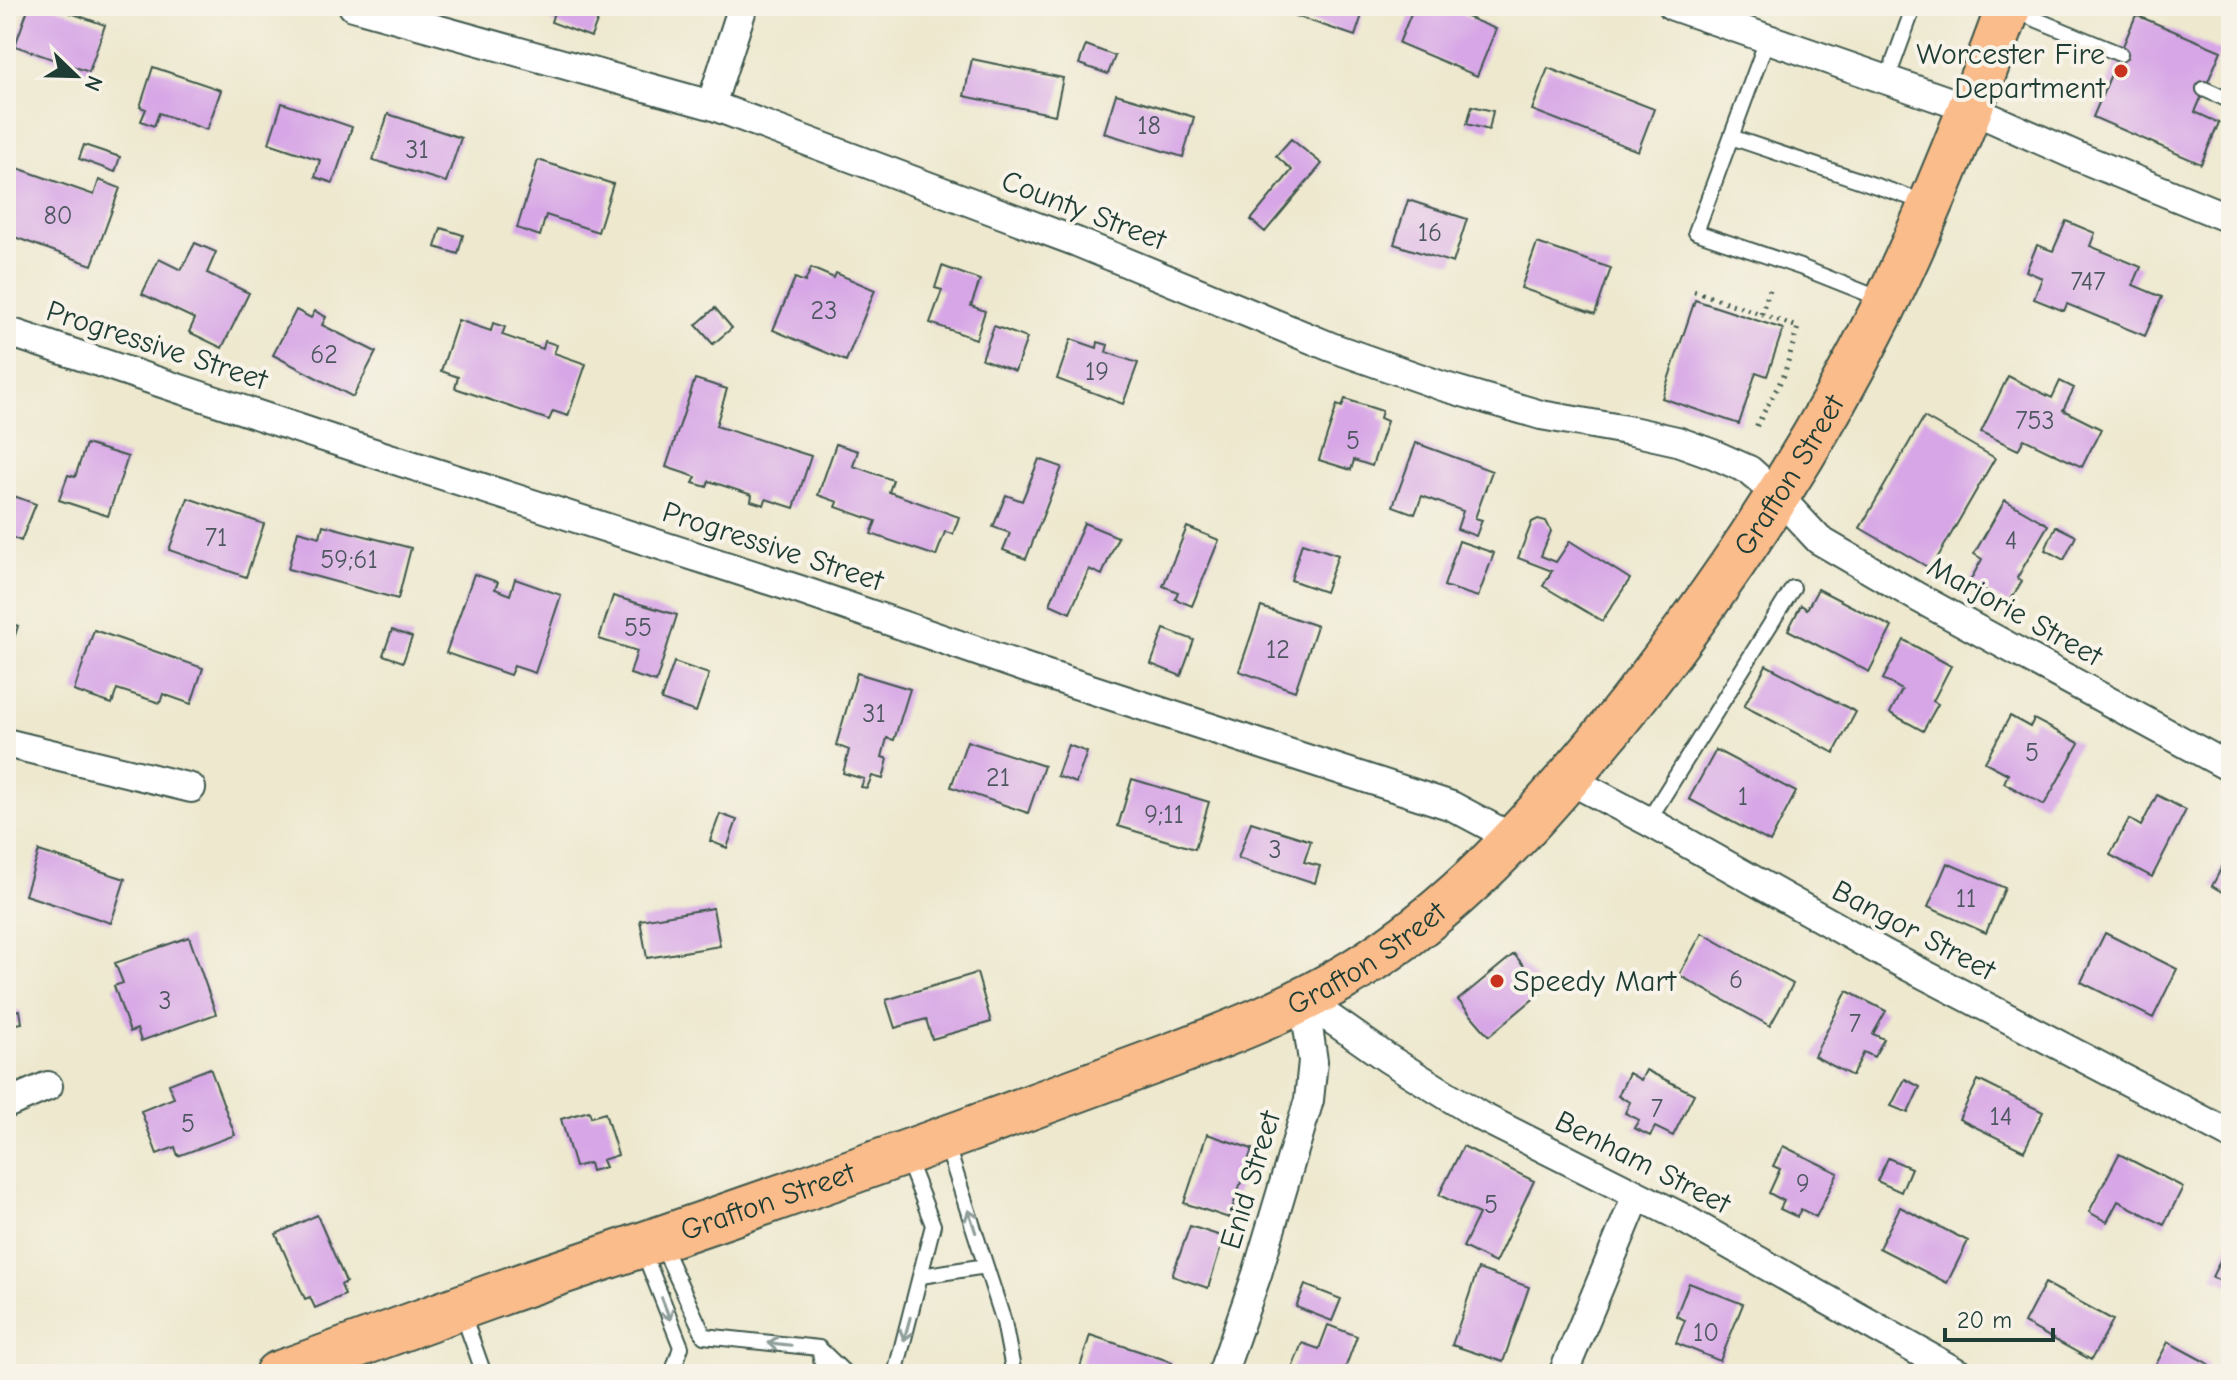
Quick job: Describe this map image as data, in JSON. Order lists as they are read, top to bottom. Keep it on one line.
{"streets":{"highway":["Grafton Street"],"street":["County Street","Progressive Street","Marjorie Street","Bangor Street","Benham Street","Enid Street"]},"crossings":[["County Street","Grafton Street"],["County Street","Marjorie Street"],["Progressive Street","Grafton Street"],["Grafton Street","Marjorie Street"],["Grafton Street","Bangor Street"],["Grafton Street","Benham Street"],["Grafton Street","Enid Street"],["Benham Street","Enid Street"]],"places":["Worcester Fire Department","Speedy Mart"],"house_numbers":["18","31","80","16","747","23","62","19","753","5","71","4","59;61","55","12","31","5","21","1","9;11","3","11","6","3","7","7","14","5","9","5","10"],"scale_bar":"20 m","north":"bottom right"}
